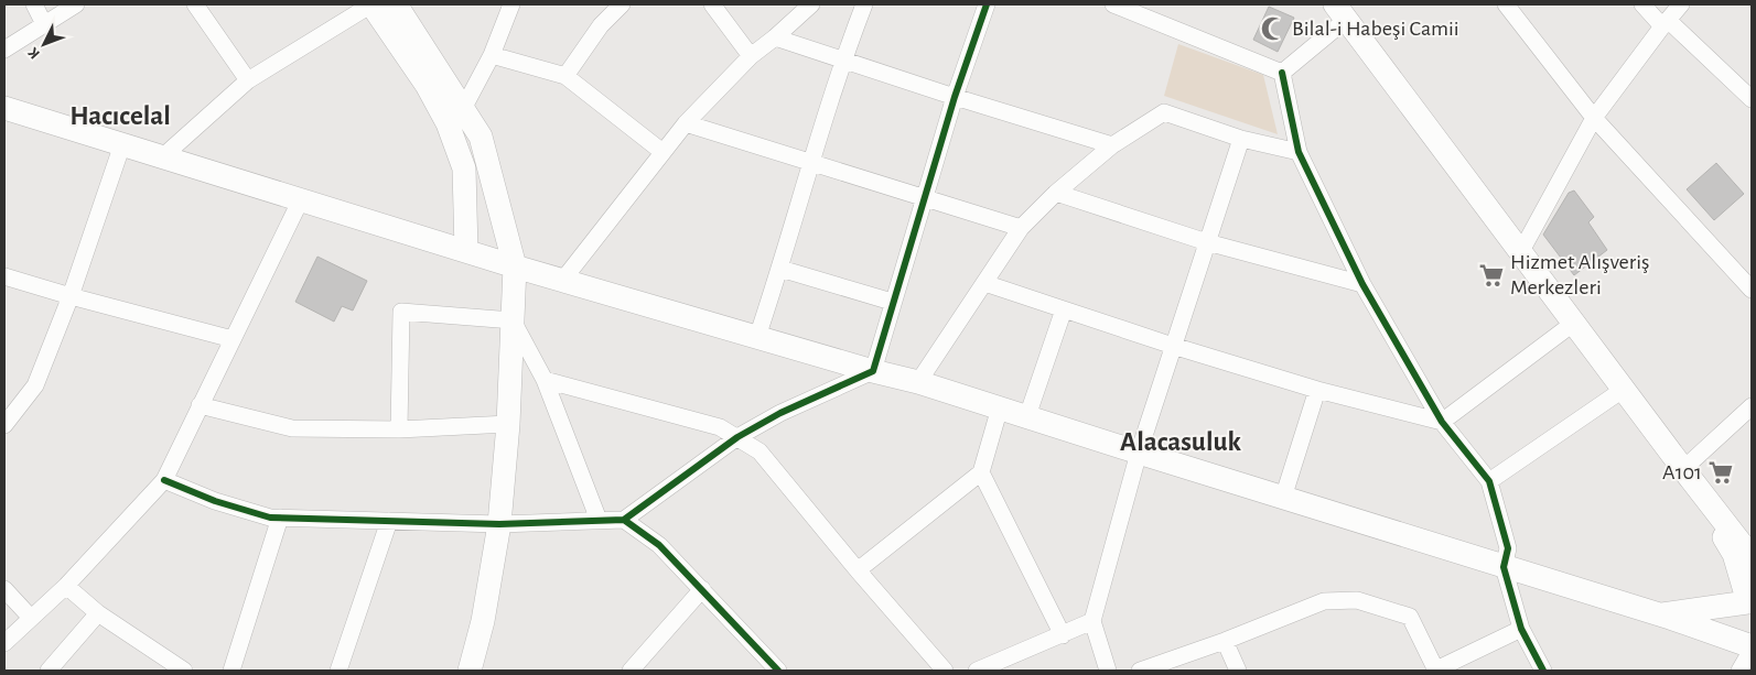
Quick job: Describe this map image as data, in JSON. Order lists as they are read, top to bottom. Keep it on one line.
{"districts":["Hacıcelal","Alacasuluk"],"places":{"mosque":["Bilal-i Habeşi Camii"],"supermarket":["Hizmet Alışveriş Merkezleri","A101"]},"north":"bottom left"}
